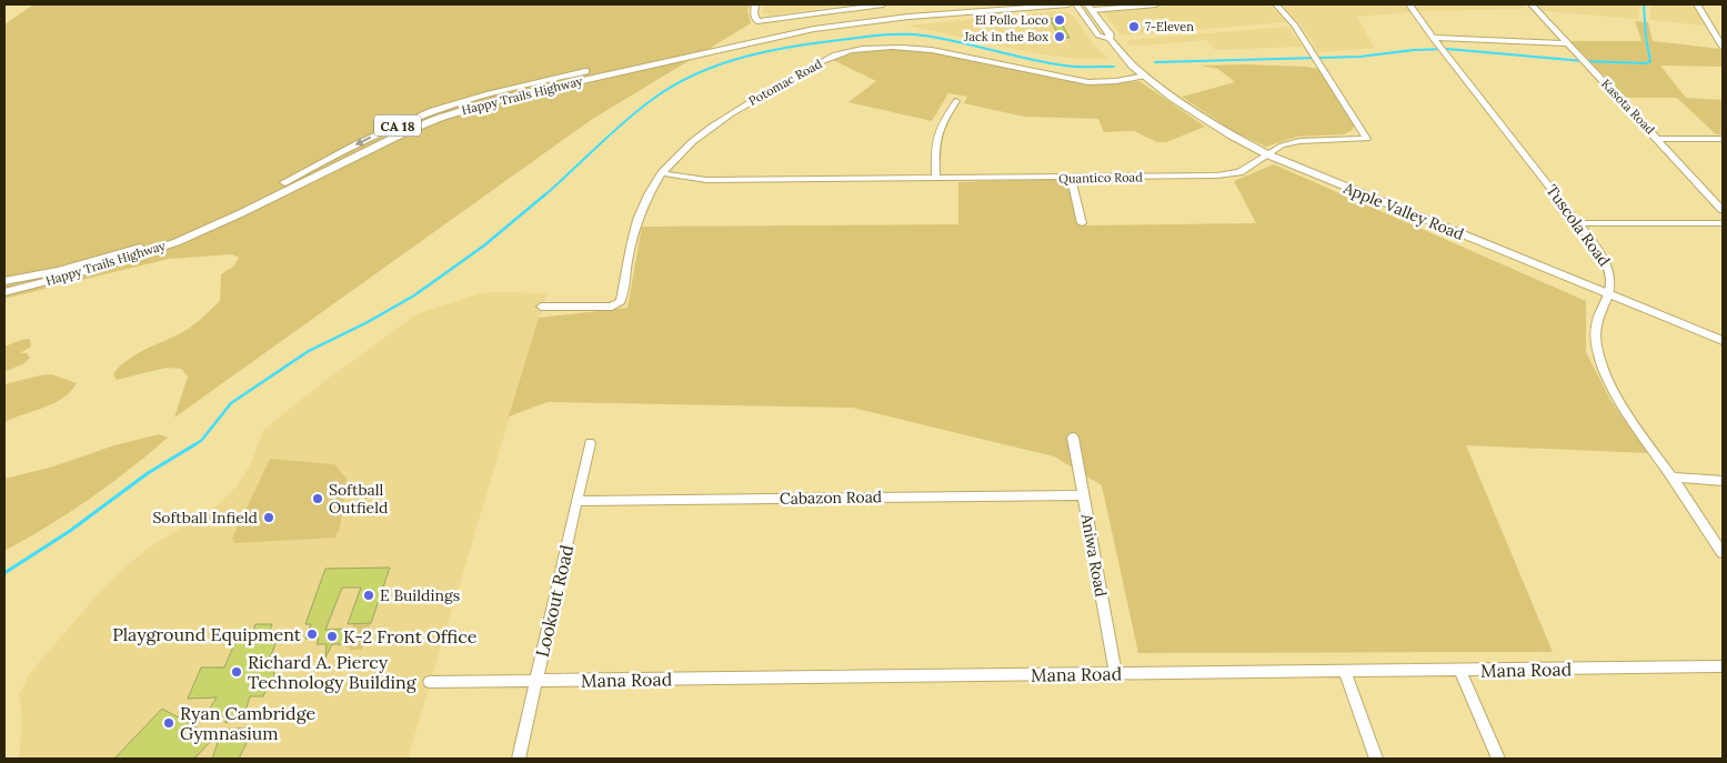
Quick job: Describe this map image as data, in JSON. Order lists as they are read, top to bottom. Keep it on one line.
{"streets":{"main road":["Happy Trails Highway","CA 18","Apple Valley Road"],"street":["Potomac Road","Kasota Road","Quantico Road","Tuscola Road","Cabazon Road","Aniwa Road","Lookout Road","Mana Road"]},"crossings":[["Potomac Road","Quantico Road"],["Potomac Road","Apple Valley Road"],["Quantico Road","Apple Valley Road"],["Apple Valley Road","Tuscola Road"],["Cabazon Road","Aniwa Road"],["Cabazon Road","Lookout Road"],["Aniwa Road","Mana Road"],["Lookout Road","Mana Road"]],"places":["El Pollo Loco","7-Eleven","Jack in the Box","Softball Outfield","Softball Infield","E Buildings","Playground Equipment","K-2 Front Office","Richard A. Piercy Technology Building","Ryan Cambridge Gymnasium"]}
